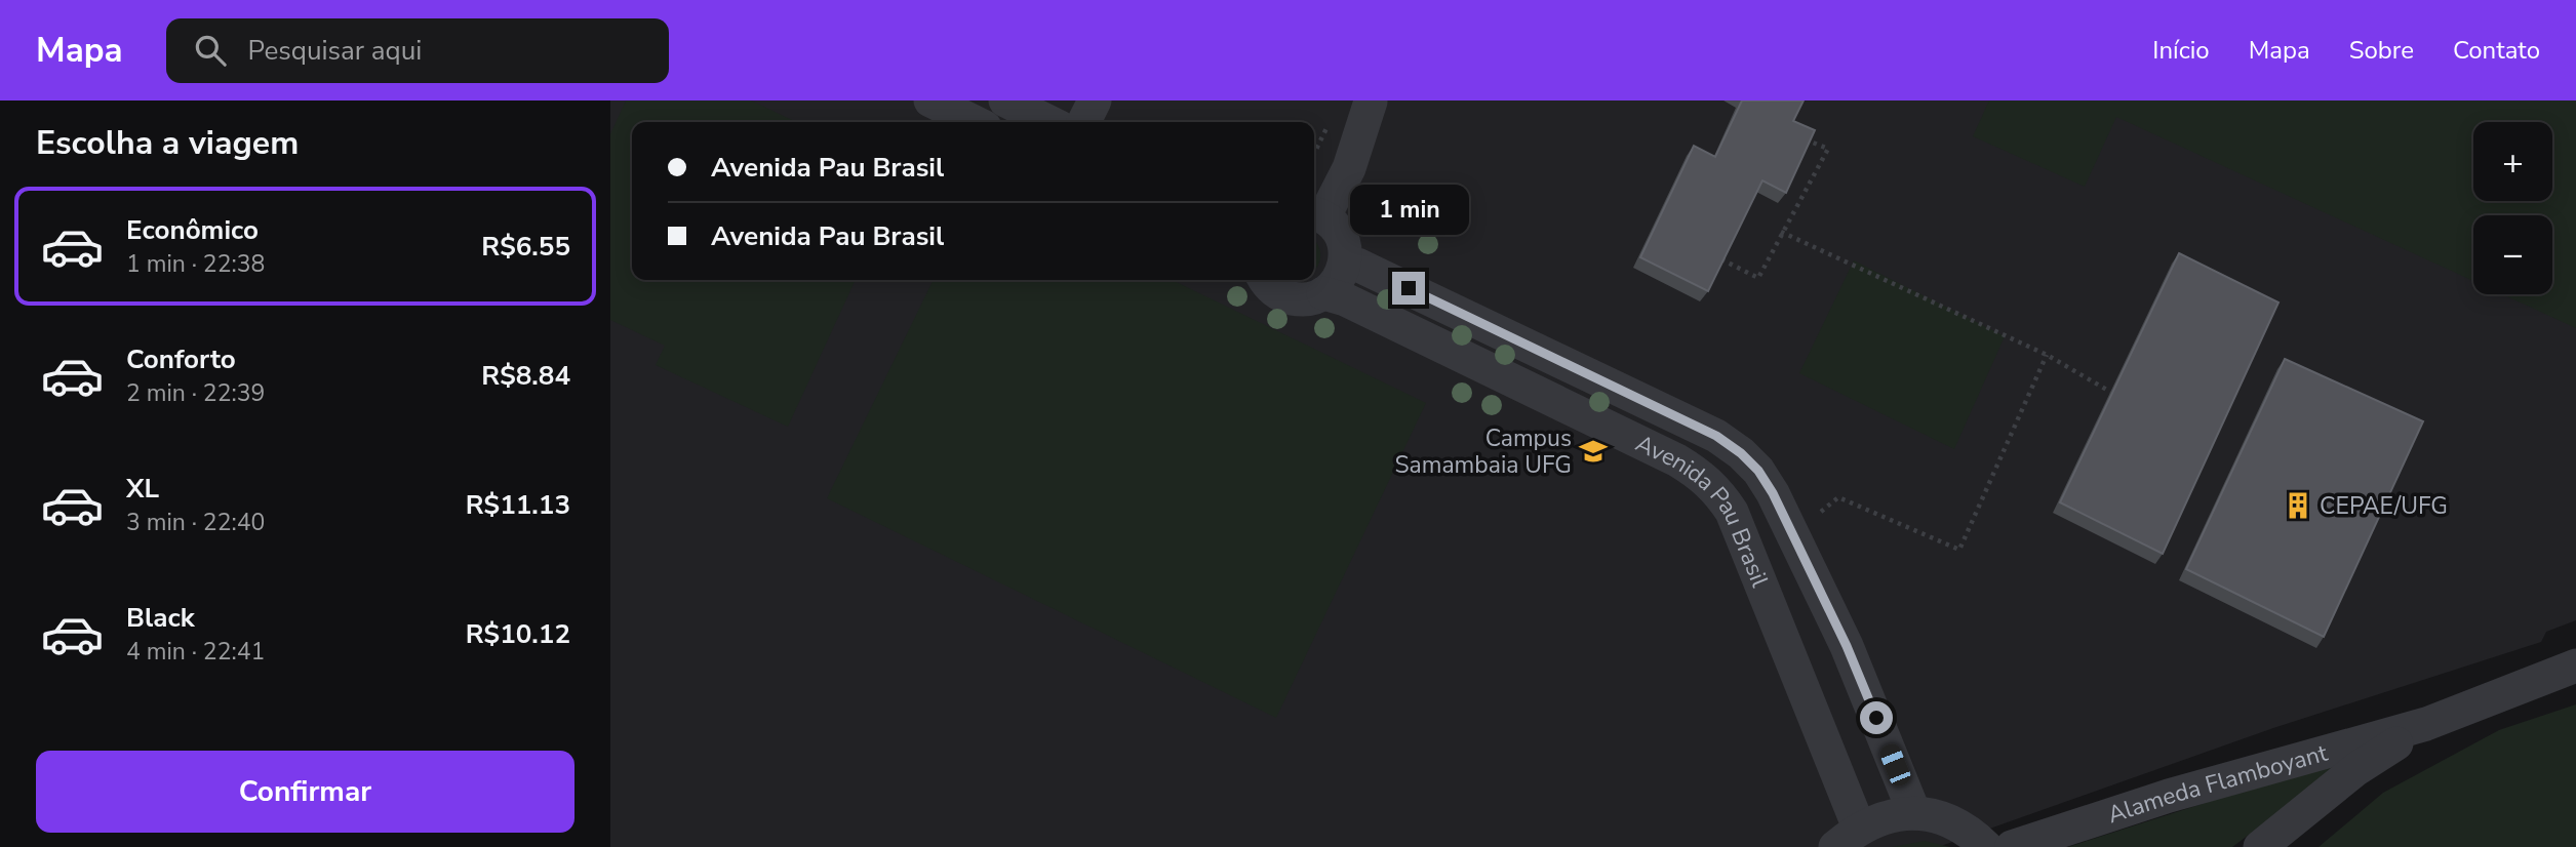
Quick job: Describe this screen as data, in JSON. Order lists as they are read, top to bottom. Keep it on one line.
{"streets":{"street":["Avenida Pau Brasil","Alameda Flamboyant"]},"places":{"school or university":["Campus Samambaia UFG"],"building":["CEPAE/UFG"]},"page":{"header":"Mapa","search":"Pesquisar aqui","nav":["Início","Mapa","Sobre","Contato"],"heading":"Escolha a viagem","map_buttons":["+","−"],"banner":["Avenida Pau Brasil","Avenida Pau Brasil"],"bubble":"1 min","list":[{"name":"Econômico","note":"1 min · 22:38","value":"R$6.55"},{"name":"Conforto","note":"2 min · 22:39","value":"R$8.84"},{"name":"XL","note":"3 min · 22:40","value":"R$11.13"},{"name":"Black","note":"4 min · 22:41","value":"R$10.12"}],"buttons":"Confirmar"}}
